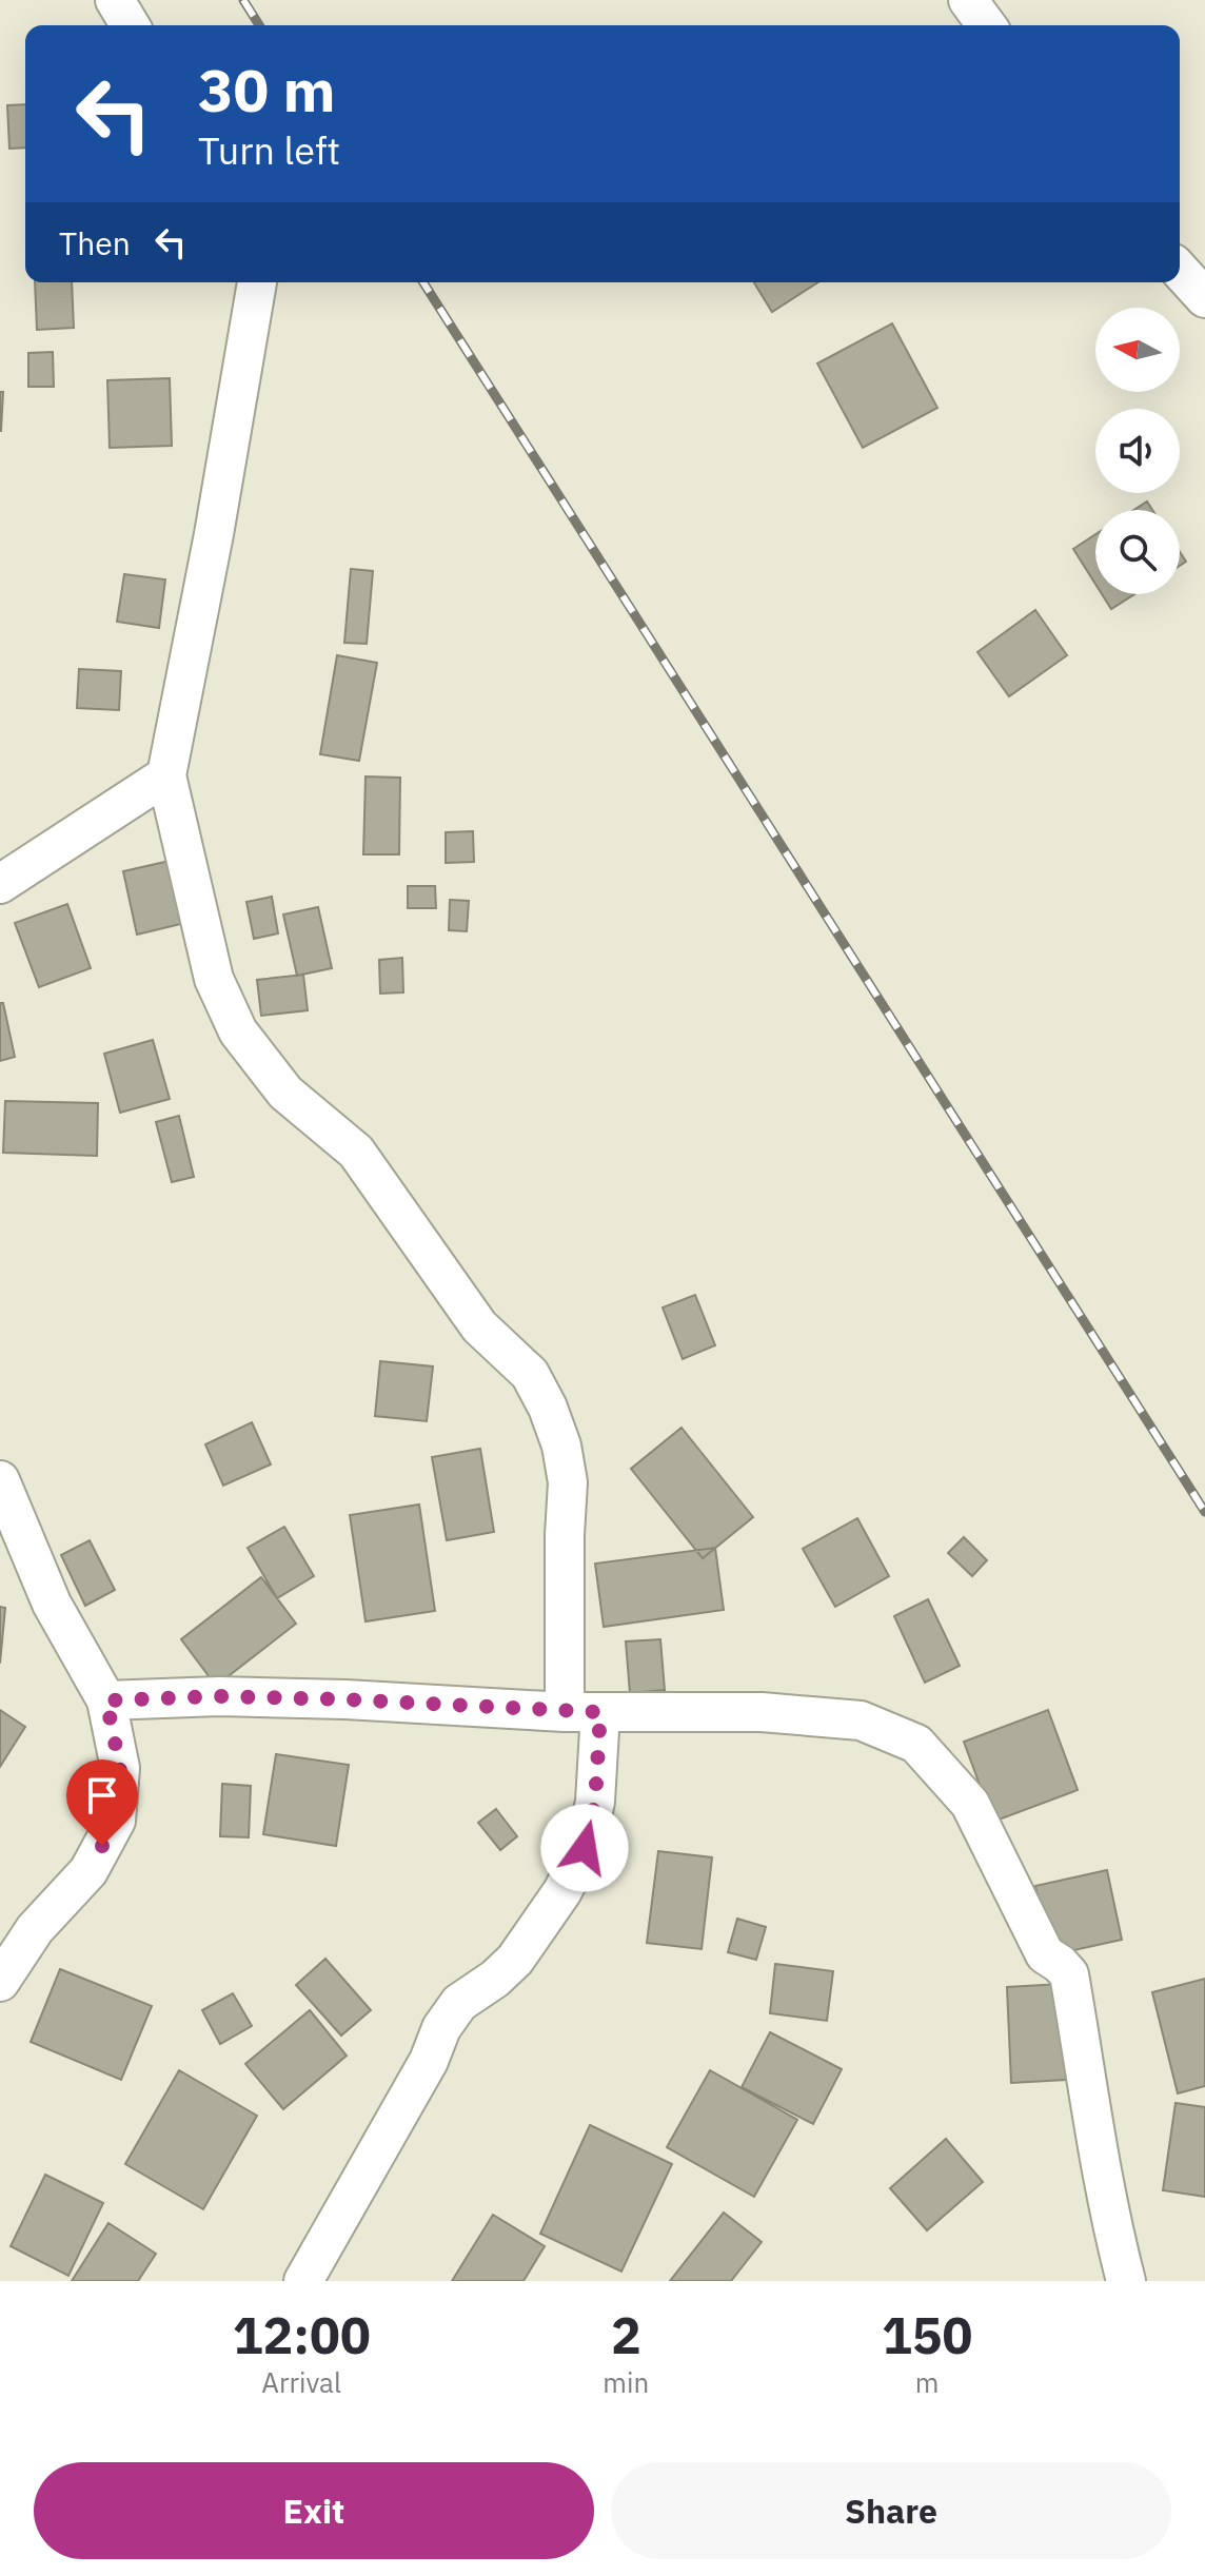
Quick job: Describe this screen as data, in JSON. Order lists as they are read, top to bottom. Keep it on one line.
{"north":"left","page":{"turn":["30 m","Turn left"],"then":"Then","eta":["12:00","Arrival","2","min","150","m"],"buttons":["Exit","Share"]}}
